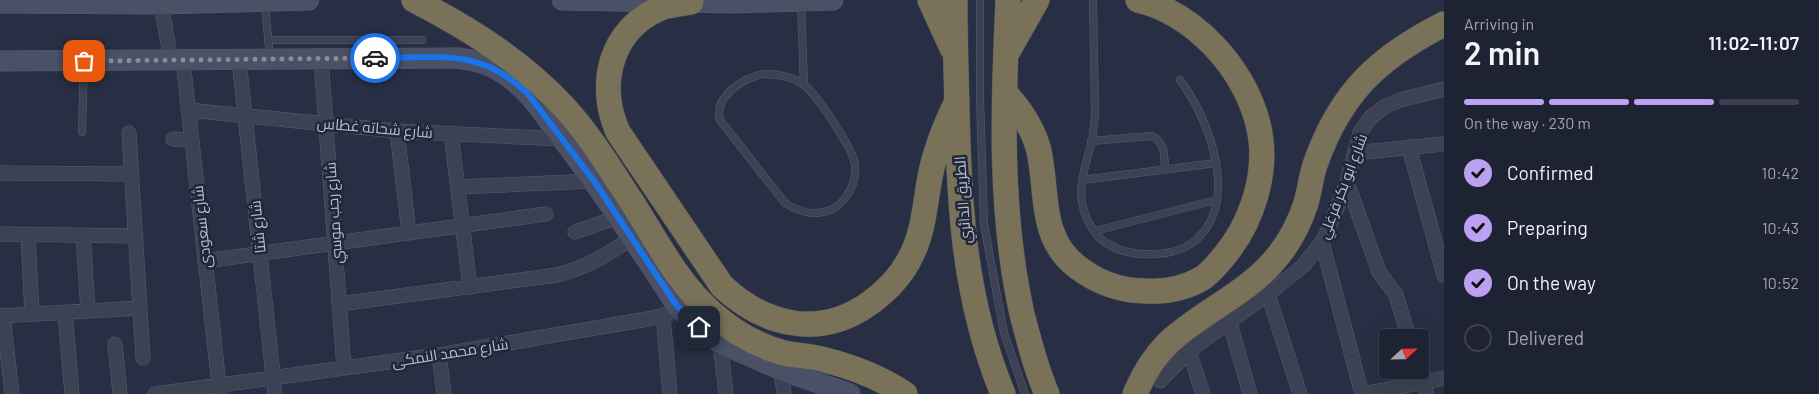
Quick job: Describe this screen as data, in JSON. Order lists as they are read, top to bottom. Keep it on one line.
{"streets":{"highway":["الطريق الدائري"],"street":["شارع شحاته غطاس","شارع ابو بكر فرغلي","شارع رجب موسي","شارع سعودى","شارع شتا","شارع محمد النمكى"]},"crossings":[["شارع شحاته غطاس","شارع رجب موسي"],["شارع شحاته غطاس","شارع سعودى"],["شارع شحاته غطاس","شارع شتا"],["شارع رجب موسي","شارع محمد النمكى"],["شارع سعودى","شارع محمد النمكى"],["شارع شتا","شارع محمد النمكى"]],"north":"right","page":{"heading":["2 min","Arriving in","11:02–11:07"],"bar":"On the way · 230 m","list":[["Confirmed","10:42"],["Preparing","10:43"],["On the way","10:52"],"Delivered"]}}
